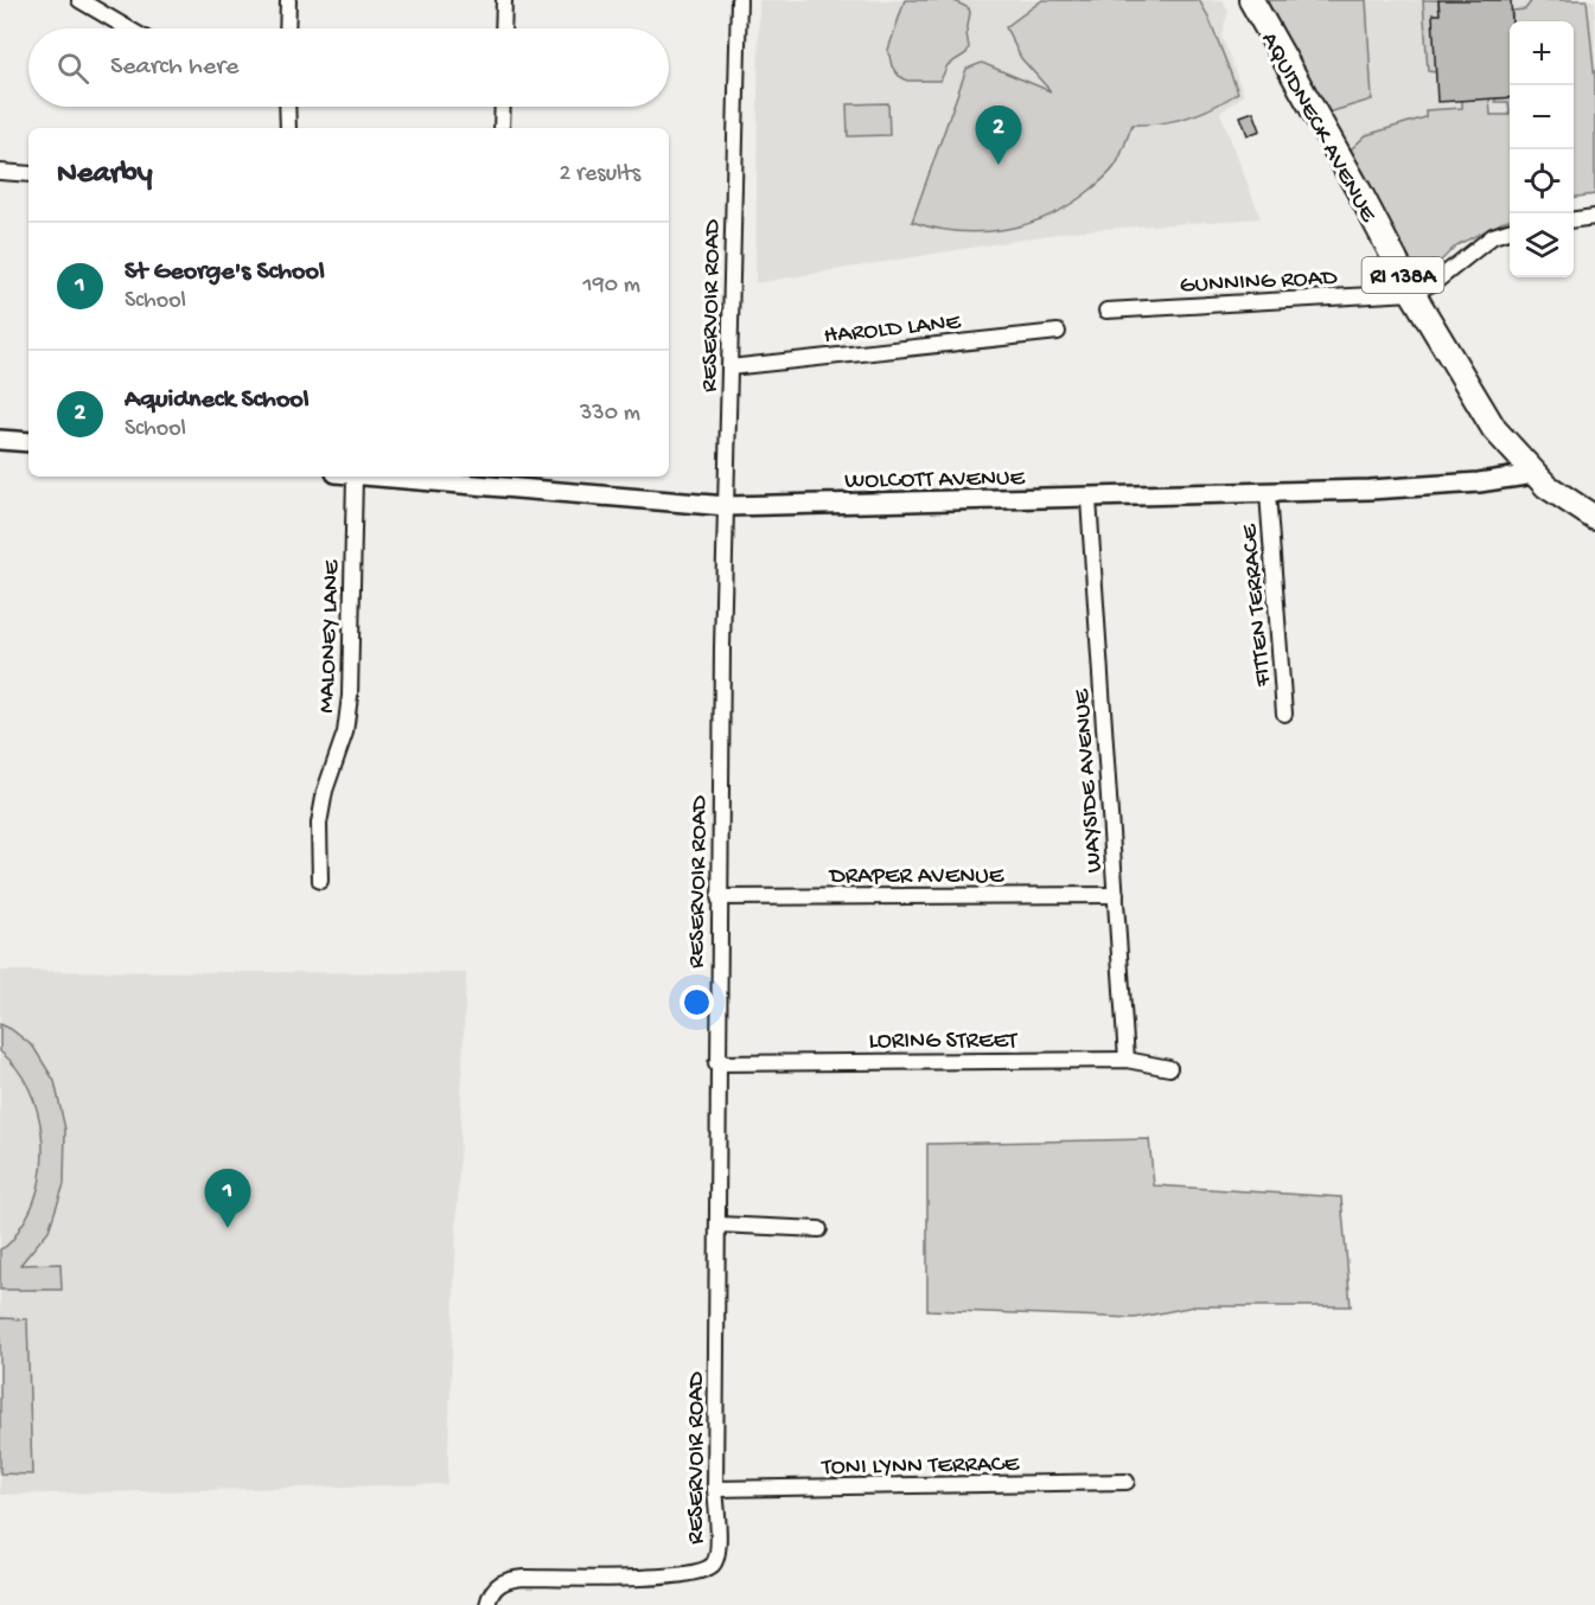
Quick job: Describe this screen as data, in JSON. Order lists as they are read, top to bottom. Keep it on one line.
{"streets":{"main road":["AQUIDNECK AVENUE","RI 138A"],"street":["GUNNING ROAD","RESERVOIR ROAD","HAROLD LANE","WOLCOTT AVENUE","FITTEN TERRACE","MALONEY LANE","WAYSIDE AVENUE","DRAPER AVENUE","LORING STREET","TONI LYNN TERRACE"]},"crossings":[["AQUIDNECK AVENUE","GUNNING ROAD"],["AQUIDNECK AVENUE","WOLCOTT AVENUE"],["RESERVOIR ROAD","HAROLD LANE"],["RESERVOIR ROAD","WOLCOTT AVENUE"],["RESERVOIR ROAD","DRAPER AVENUE"],["RESERVOIR ROAD","LORING STREET"],["RESERVOIR ROAD","TONI LYNN TERRACE"],["WOLCOTT AVENUE","FITTEN TERRACE"],["WOLCOTT AVENUE","WAYSIDE AVENUE"],["WAYSIDE AVENUE","DRAPER AVENUE"],["WAYSIDE AVENUE","LORING STREET"]],"page":{"map_buttons":["+","−"],"search":"Search here","pins":["2","1"],"heading":["Nearby","2 results"],"list":[{"mark":"1","name":"St George's School","note":"School","value":"190 m"},{"mark":"2","name":"Aquidneck School","note":"School","value":"330 m"}]}}
